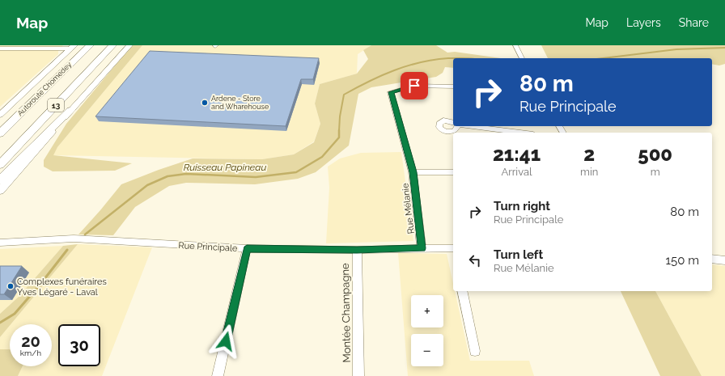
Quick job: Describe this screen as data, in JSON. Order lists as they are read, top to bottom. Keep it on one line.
{"streets":{"highway":["Autoroute Chomedey","13"],"street":["Rue Mélanie","Rue Principale","Montée Champagne"]},"crossings":[["Rue Mélanie","Rue Principale"],["Rue Principale","Montée Champagne"]],"water":["Ruisseau Papineau"],"places":["Ardene - Store and Wharehouse","Complexes funéraires Yves Légaré - Laval"],"page":{"header":"Map","nav":["Map","Layers","Share"],"turn":["80 m","Rue Principale"],"eta":["21:41","Arrival","2","min","500","m"],"list":[{"name":"Turn right","note":"Rue Principale","value":"80 m"},{"name":"Turn left","note":"Rue Mélanie","value":"150 m"}],"map_buttons":["+","−"],"speed":"20 km/h","limit":"30"}}
